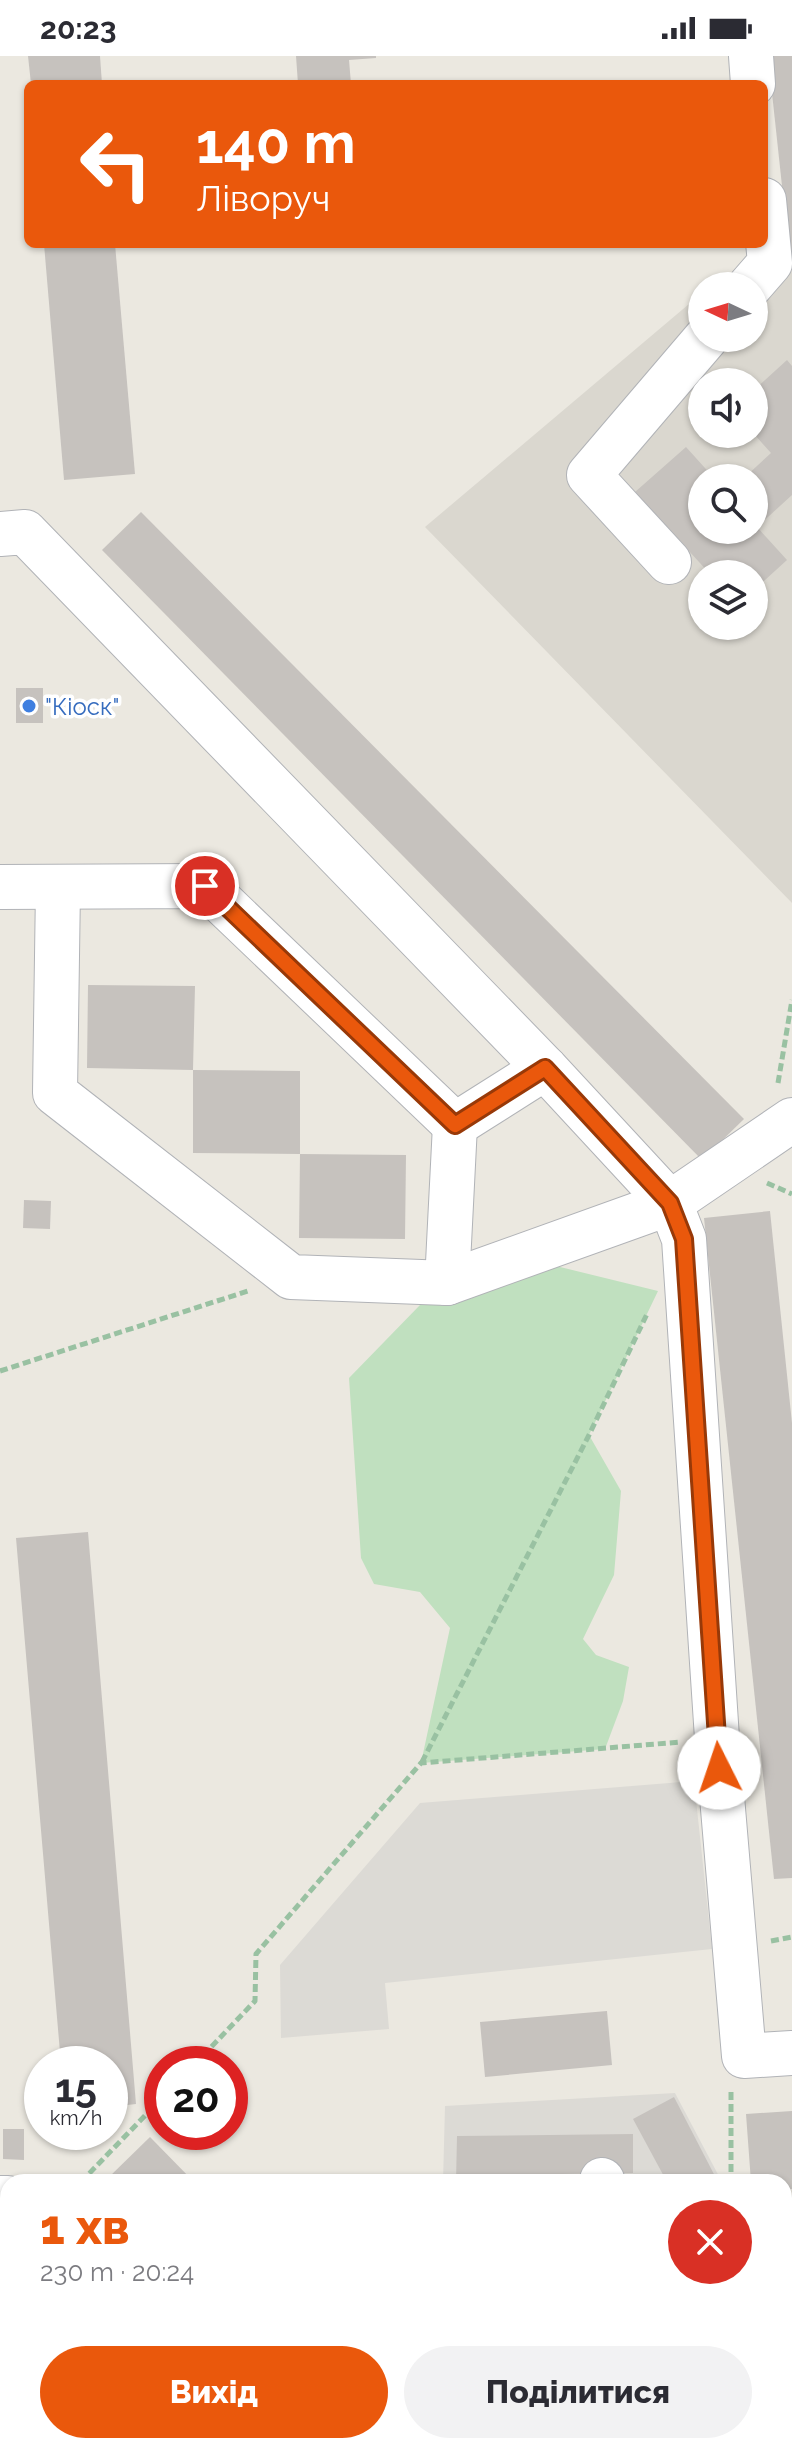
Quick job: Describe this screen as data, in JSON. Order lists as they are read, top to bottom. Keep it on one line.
{"places":["\"Кіоск\""],"north":"left","page":{"status":"20:23","turn":["140 m","Ліворуч"],"speed":"15 km/h","limit":"20","heading":["1 хв","230 m · 20:24"],"buttons":["Вихід","Поділитися"]}}
